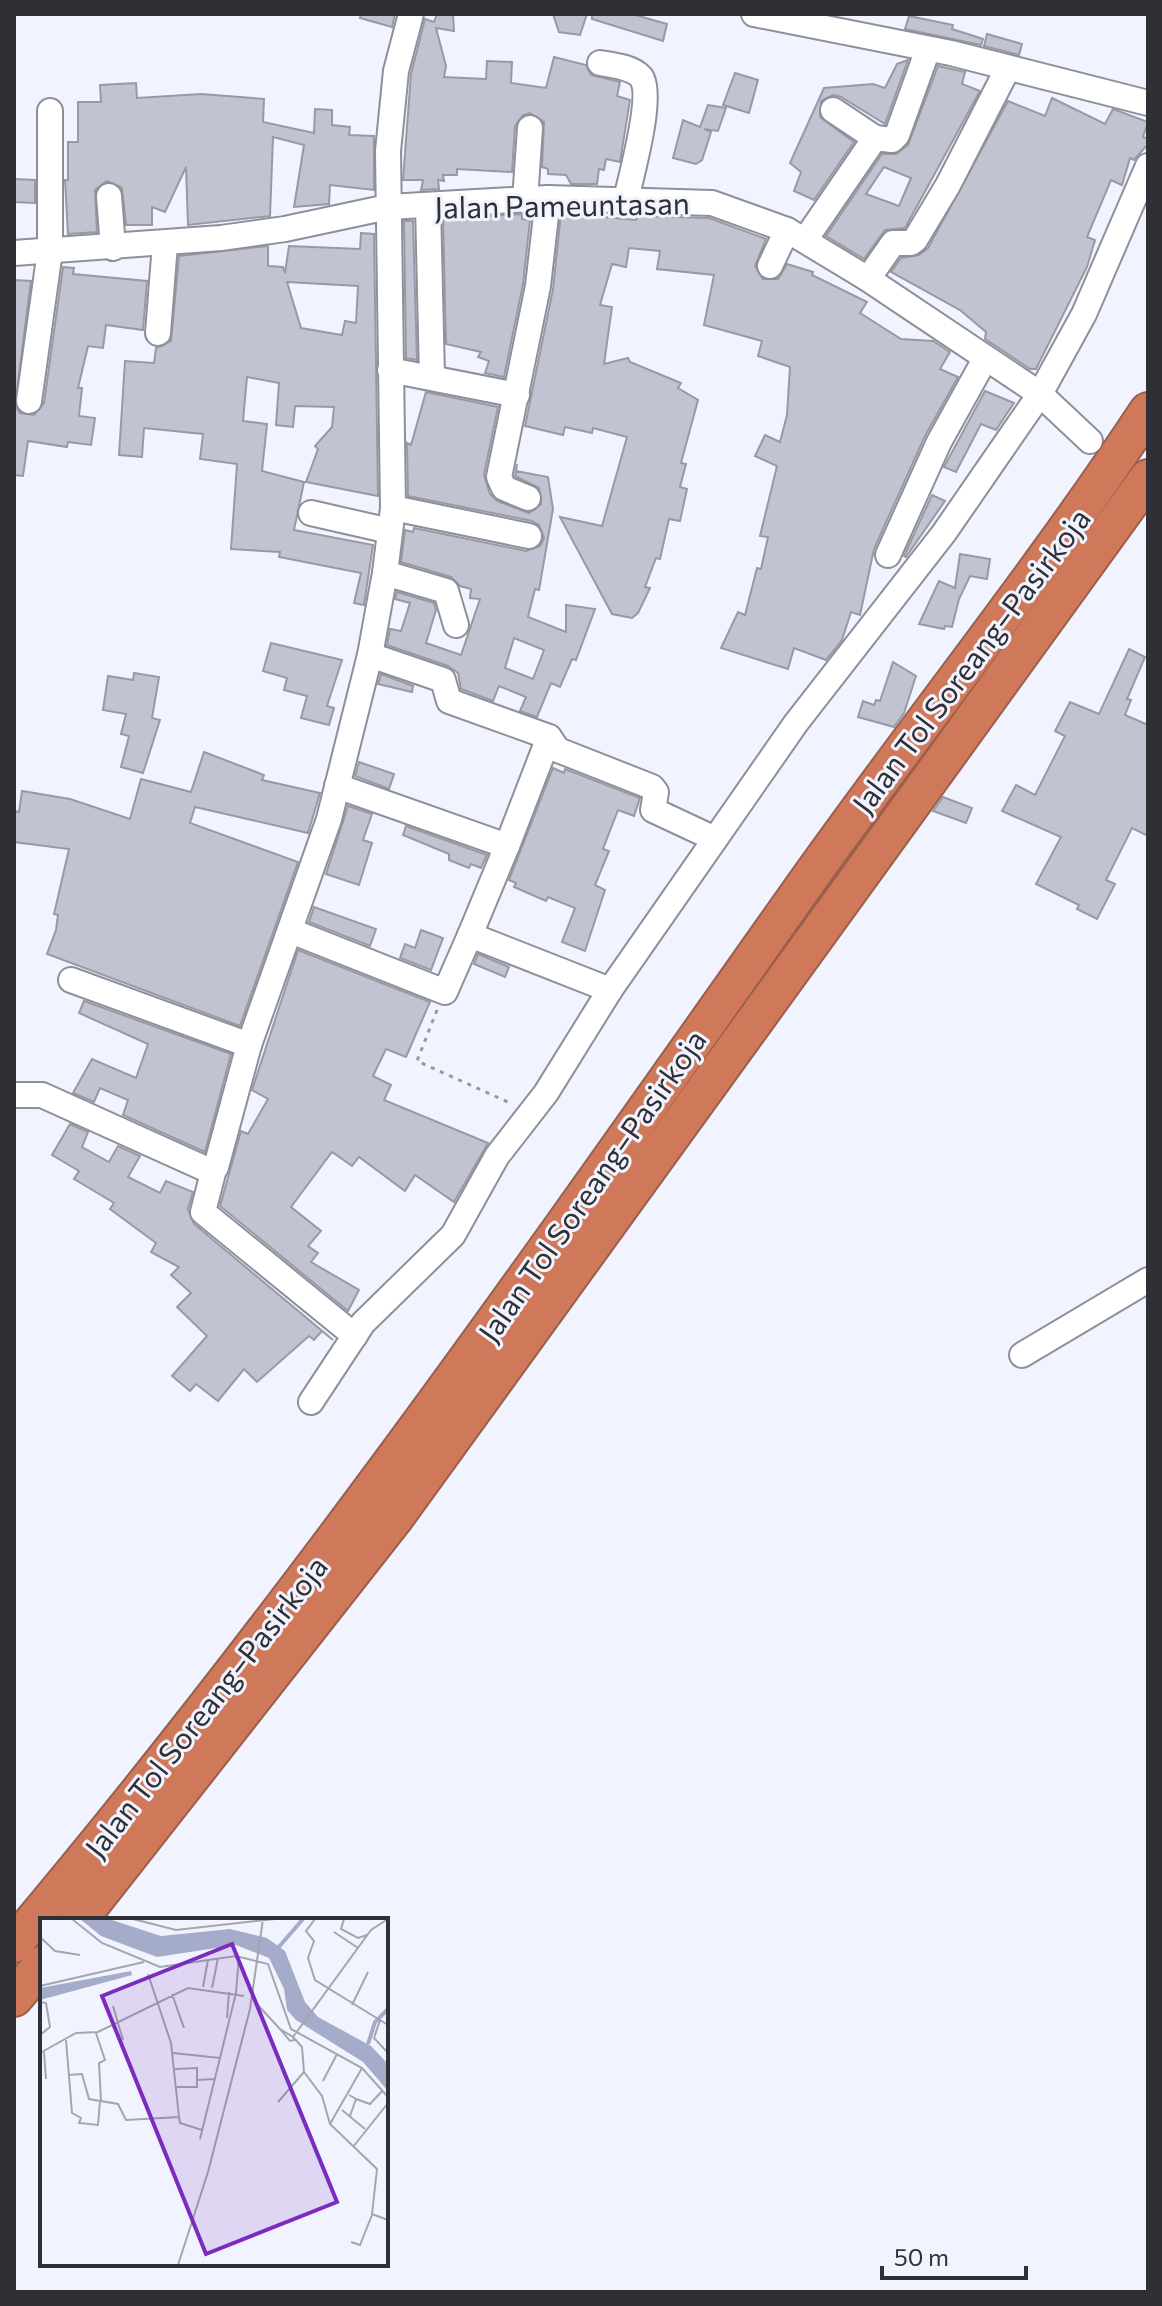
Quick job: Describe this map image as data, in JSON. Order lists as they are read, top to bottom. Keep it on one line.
{"streets":{"highway":["Jalan Tol Soreang–Pasirkoja"],"street":["Jalan Pameuntasan"]},"scale_bar":"50 m"}
